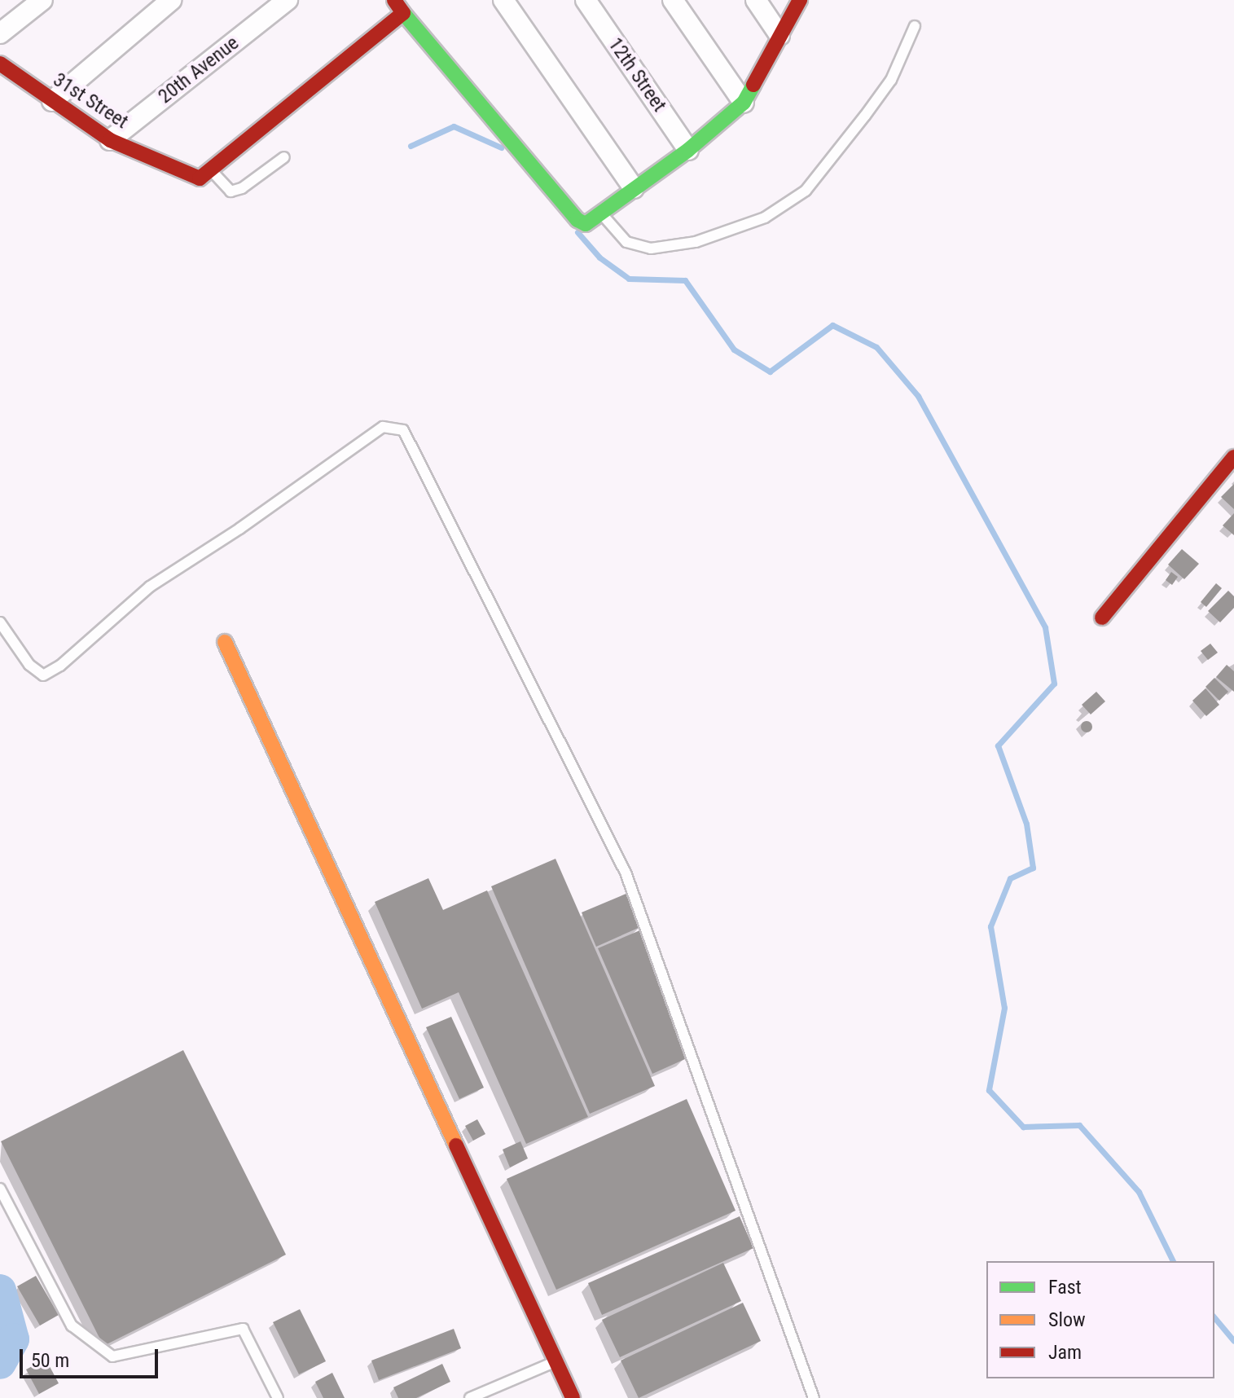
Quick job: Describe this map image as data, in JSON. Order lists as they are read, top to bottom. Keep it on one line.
{"streets":{"street":["20th Avenue","12th Street","31st Street"]},"crossings":[["20th Avenue","31st Street"]],"legend":["Fast","Slow","Jam"],"scale_bar":"50 m"}
